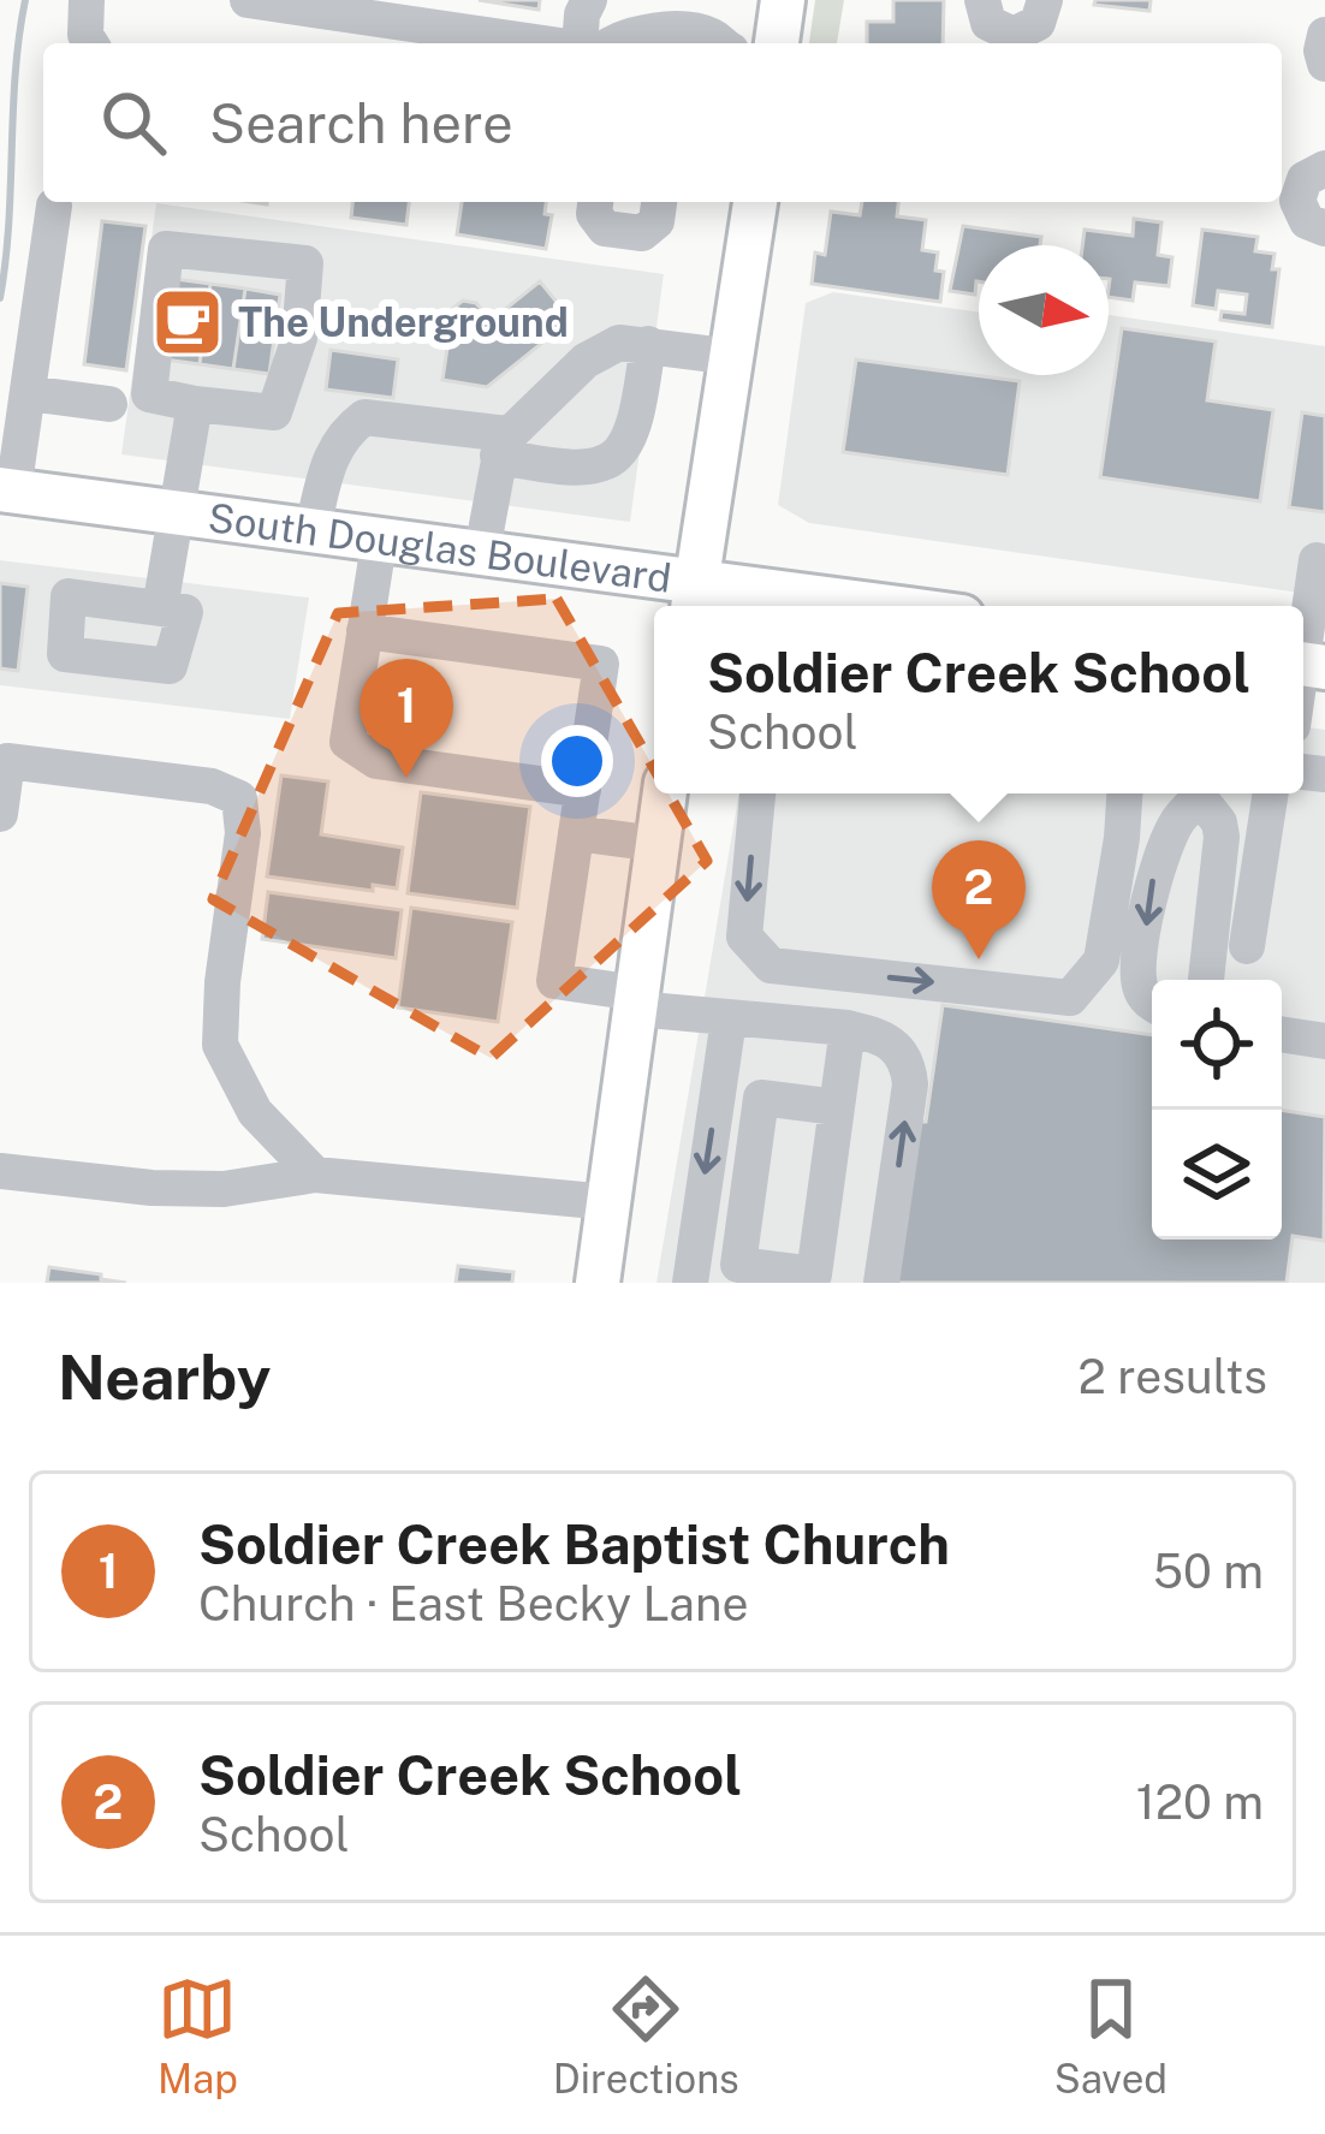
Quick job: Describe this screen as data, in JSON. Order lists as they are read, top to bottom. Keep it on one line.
{"streets":{"main road":["South Douglas Boulevard"]},"places":{"cafe":["The Underground"]},"north":"right","page":{"search":"Search here","popup":["Soldier Creek School","School"],"pins":["1","2"],"heading":["Nearby","2 results"],"list":[{"mark":"1","name":"Soldier Creek Baptist Church","note":"Church · East Becky Lane","value":"50 m"},{"mark":"2","name":"Soldier Creek School","note":"School","value":"120 m"}],"nav":["Map","Directions","Saved"]}}
